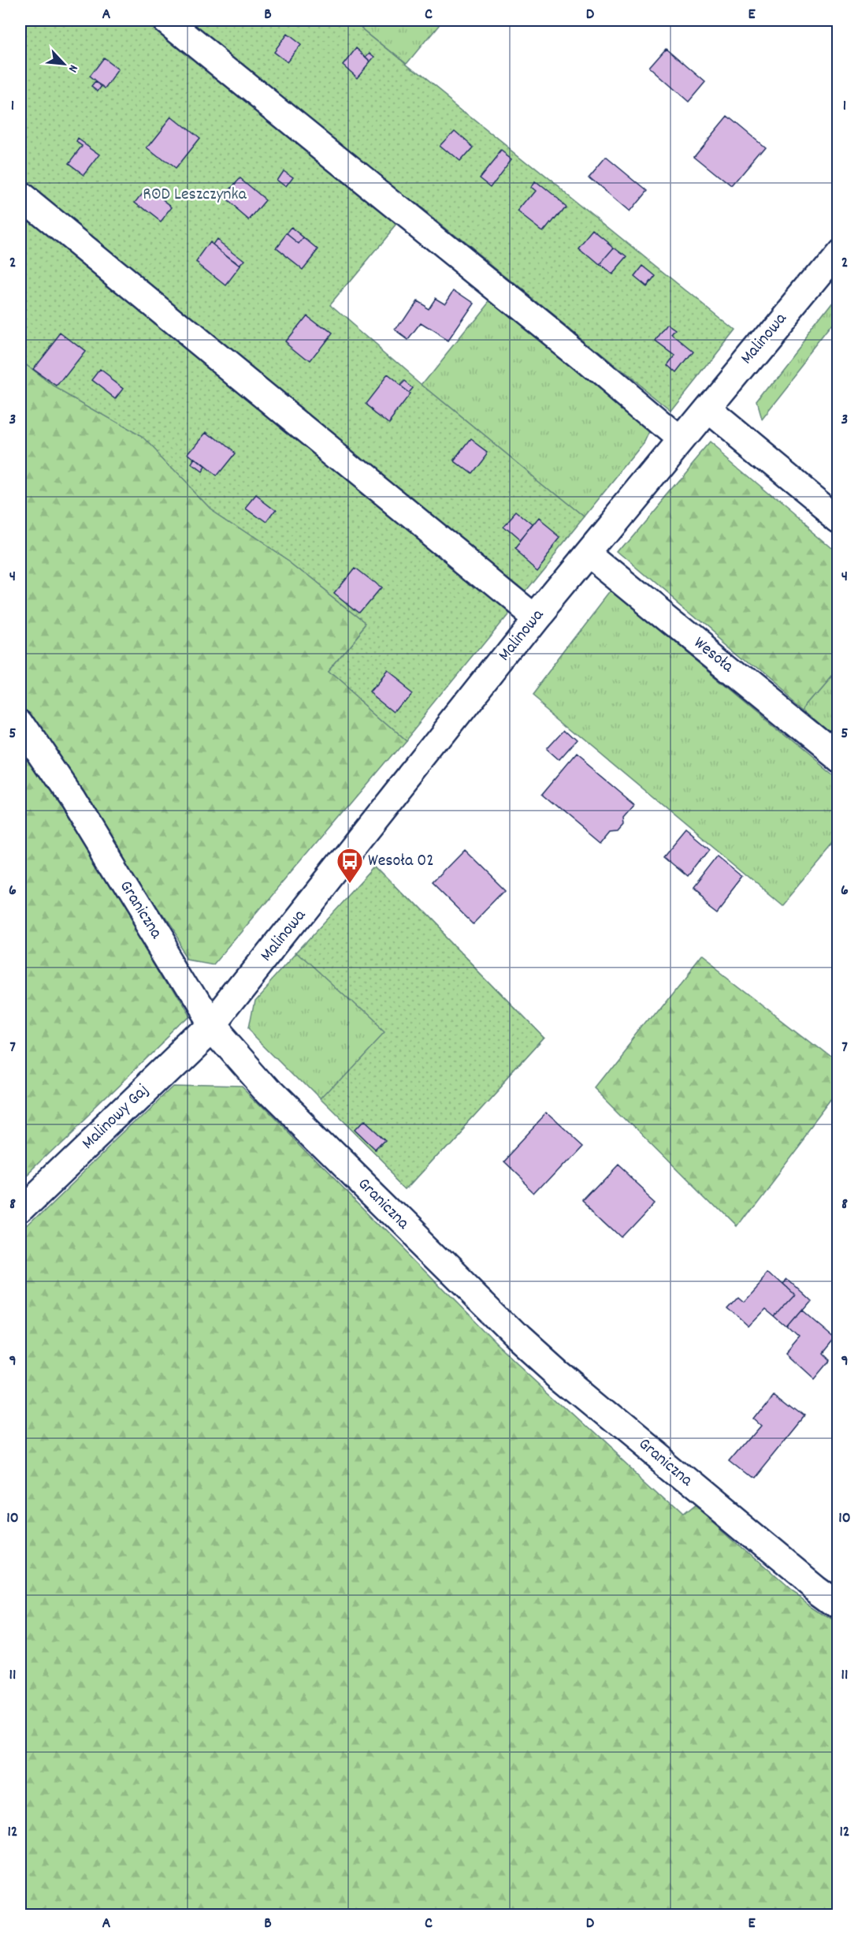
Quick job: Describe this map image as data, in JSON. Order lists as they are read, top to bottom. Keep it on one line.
{"streets":{"street":["Malinowa","Wesoła","Graniczna","Malinowy Gaj"]},"crossings":[["Malinowa","Wesoła"],["Malinowa","Graniczna"],["Malinowa","Malinowy Gaj"],["Graniczna","Malinowy Gaj"]],"parks":["ROD Leszczynka"],"places":{"bus stop":["Wesoła 02"]},"north":"bottom right","grid":{"columns":["A","B","C","D","E"],"rows":["1","2","3","4","5","6","7","8","9","10","11","12"]}}
